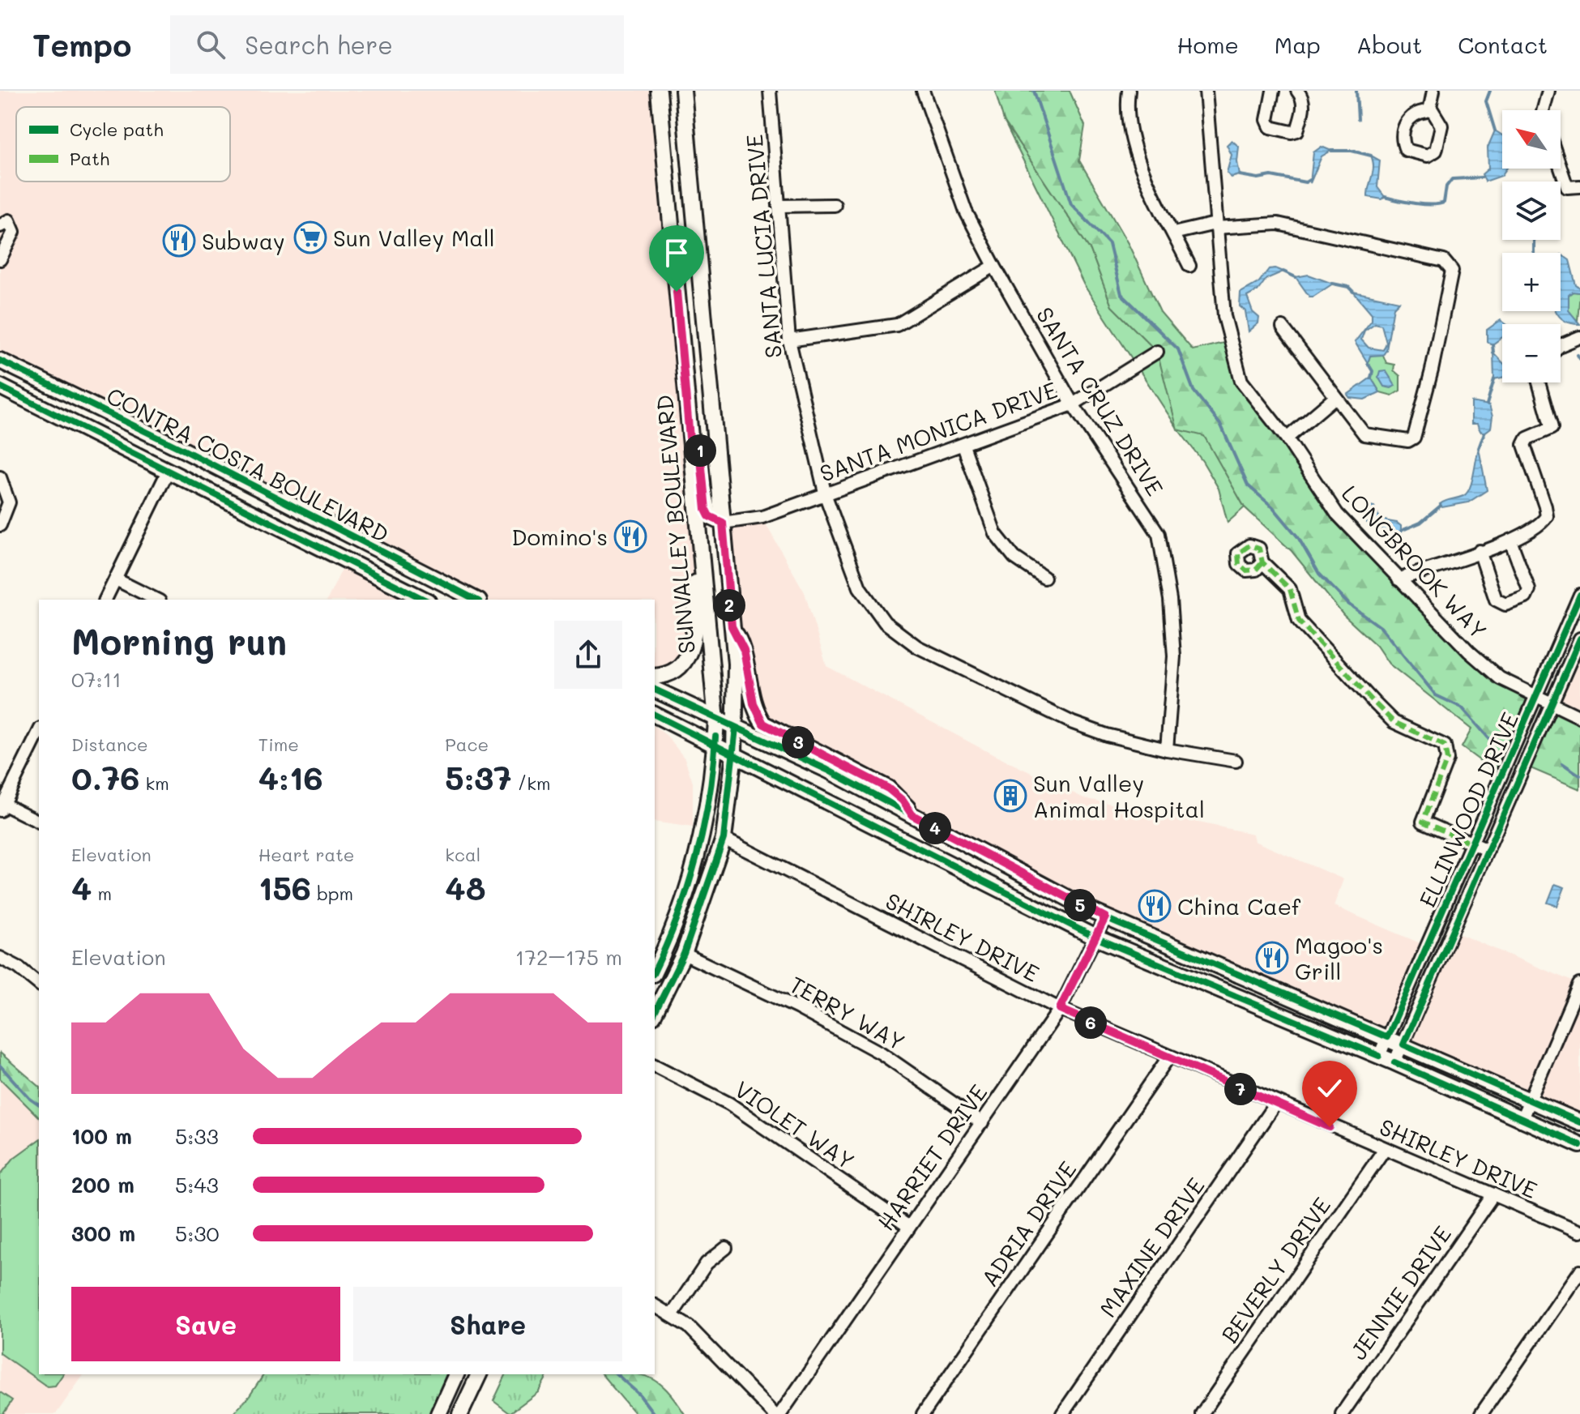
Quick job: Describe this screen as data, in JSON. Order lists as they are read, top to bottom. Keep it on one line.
{"streets":{"main road":["CONTRA COSTA BOULEVARD","SUNVALLEY BOULEVARD"],"street":["SANTA LUCIA DRIVE","SANTA CRUZ DRIVE","SANTA MONICA DRIVE","LONGBROOK WAY","ELLINWOOD DRIVE","SHIRLEY DRIVE","TERRY WAY","VIOLET WAY","HARRIET DRIVE","ADRIA DRIVE","MAXINE DRIVE","BEVERLY DRIVE","JENNIE DRIVE"]},"crossings":[["SANTA LUCIA DRIVE","SANTA CRUZ DRIVE"],["SANTA LUCIA DRIVE","SANTA MONICA DRIVE"],["SANTA CRUZ DRIVE","SANTA MONICA DRIVE"],["SANTA MONICA DRIVE","SUNVALLEY BOULEVARD"],["SUNVALLEY BOULEVARD","SHIRLEY DRIVE"],["SUNVALLEY BOULEVARD","TERRY WAY"],["LONGBROOK WAY","ELLINWOOD DRIVE"],["SHIRLEY DRIVE","HARRIET DRIVE"],["SHIRLEY DRIVE","ADRIA DRIVE"],["SHIRLEY DRIVE","MAXINE DRIVE"],["SHIRLEY DRIVE","BEVERLY DRIVE"],["SHIRLEY DRIVE","JENNIE DRIVE"],["TERRY WAY","HARRIET DRIVE"],["VIOLET WAY","HARRIET DRIVE"]],"places":{"supermarket":["Sun Valley Mall"],"restaurant":["Subway","Domino's","China Caef","Magoo's Grill"],"building":["Sun Valley Animal Hospital"]},"legend":["Cycle path","Path"],"north":"top left","page":{"header":"Tempo","search":"Search here","nav":["Home","Map","About","Contact"],"map_buttons":["+","−"],"pins":["1","2","3","4","5","6","7"],"heading":["Morning run","07:11"],"stats":[["Distance","0.76 km"],["Time","4:16"],["Pace","5:37 /km"],["Elevation","4 m"],["Heart rate","156 bpm"],["kcal","48"]],"chart":["Elevation","172–175 m"],"list":[{"name":"100 m","note":"5:33"},{"name":"200 m","note":"5:43"},{"name":"300 m","note":"5:30"}],"buttons":["Save","Share"]}}
